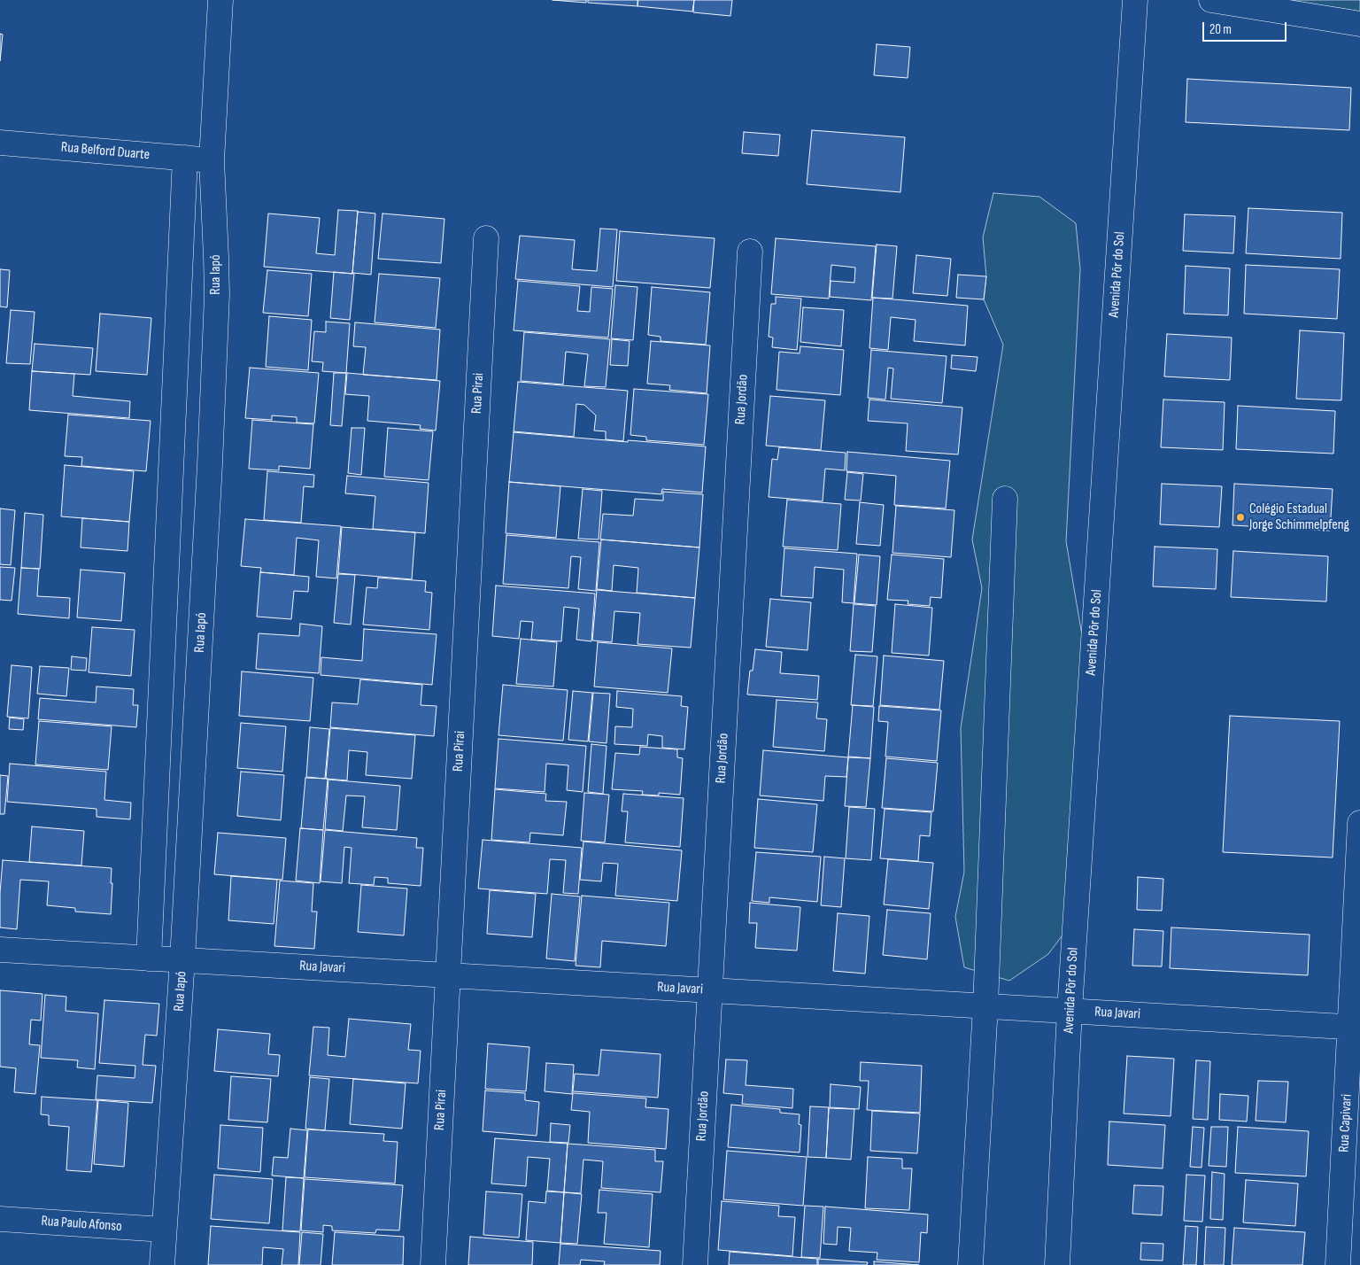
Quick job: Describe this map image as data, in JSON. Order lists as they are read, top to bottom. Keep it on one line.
{"streets":{"street":["Rua Belford Duarte","Rua Iapó","Avenida Pôr do Sol","Rua Pirai","Rua Jordão","Rua Javari","Rua Capivari","Rua Paulo Afonso"]},"crossings":[["Rua Belford Duarte","Rua Iapó"],["Rua Iapó","Rua Javari"],["Rua Iapó","Rua Paulo Afonso"],["Avenida Pôr do Sol","Rua Javari"],["Rua Pirai","Rua Javari"],["Rua Jordão","Rua Javari"],["Rua Javari","Rua Capivari"]],"places":["Colégio Estadual Jorge Schimmelpfeng"],"scale_bar":"20 m"}
